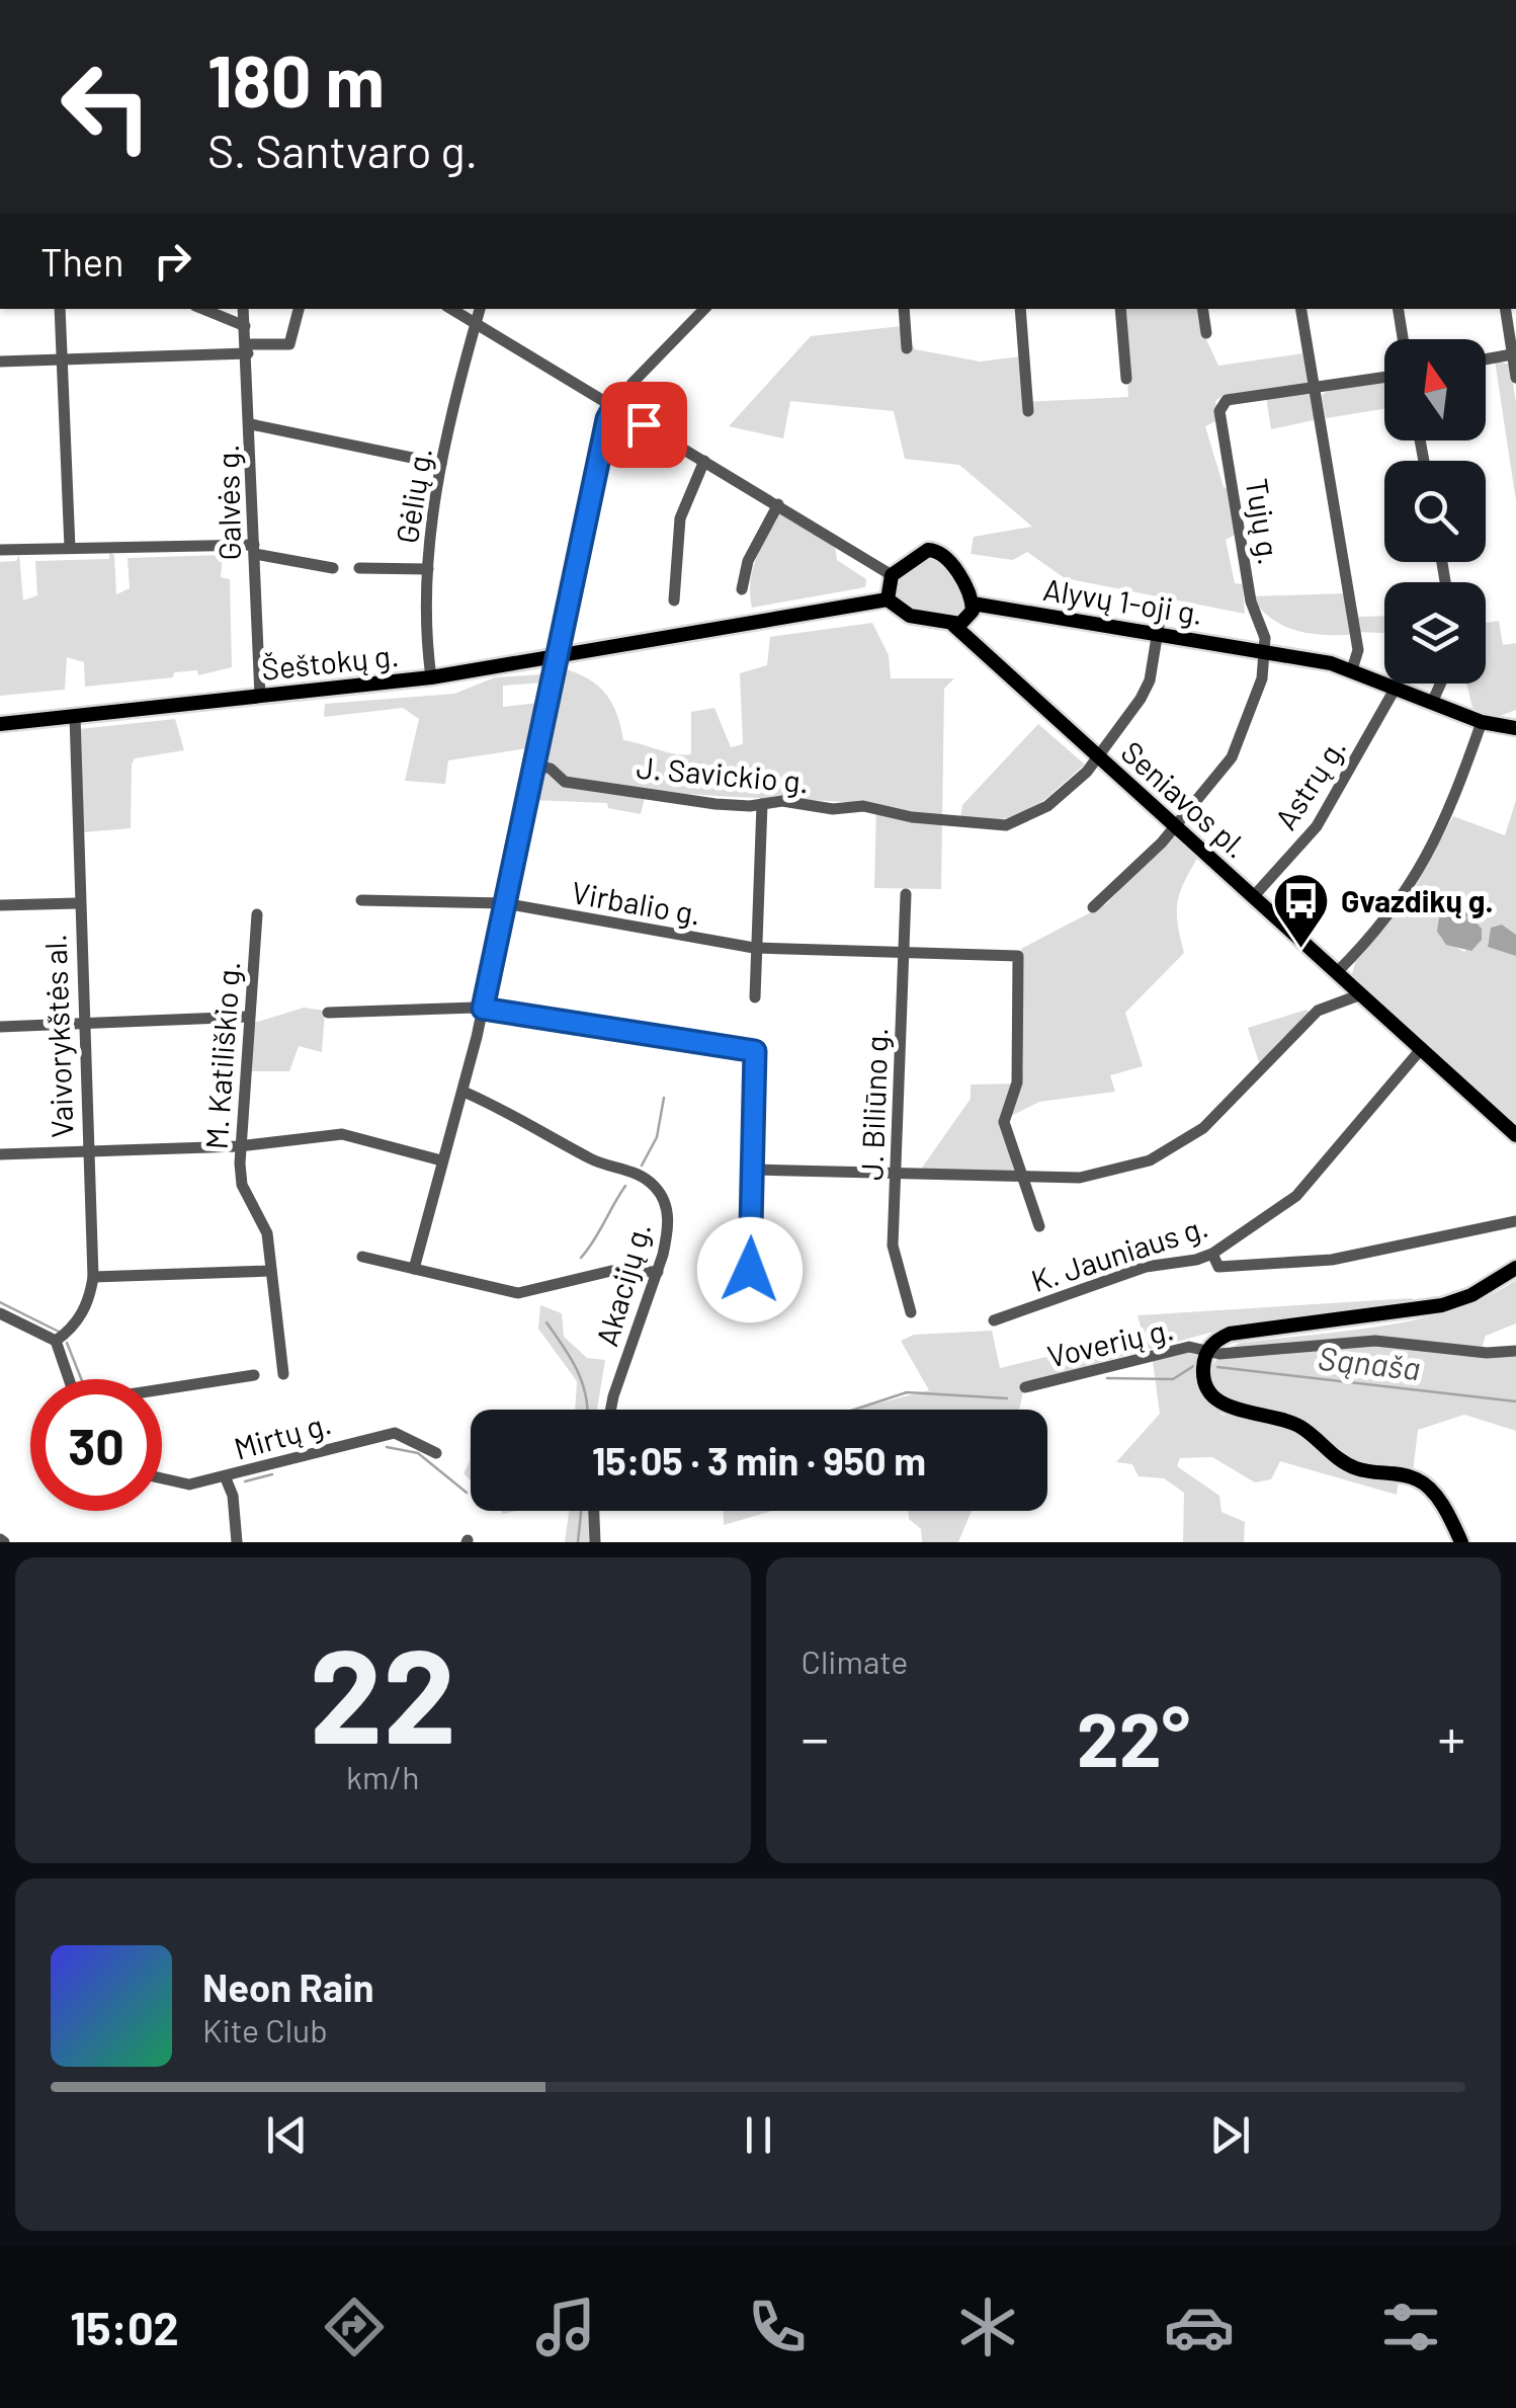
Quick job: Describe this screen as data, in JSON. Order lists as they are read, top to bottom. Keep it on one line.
{"streets":{"main road":["Alyvų 1-oji g.","Šeštokų g.","Seniavos pl."],"street":["Gėlių g.","Galvės g.","Tujų g.","J. Savickio g.","Astrų g.","Virbalio g.","Vaivorykštės al.","M. Katiliškio g.","J. Biliūno g.","K. Jauniaus g.","Akacijų g.","Voverių g.","Mirtų g."]},"crossings":[["Gėlių g.","Šeštokų g."],["Galvės g.","Šeštokų g."],["Tujų g.","Alyvų 1-oji g."],["Alyvų 1-oji g.","Šeštokų g."],["Alyvų 1-oji g.","J. Savickio g."],["Alyvų 1-oji g.","Astrų g."],["Alyvų 1-oji g.","Seniavos pl."],["Šeštokų g.","Seniavos pl."],["Šeštokų g.","Vaivorykštės al."],["J. Savickio g.","Seniavos pl."],["Astrų g.","Seniavos pl."],["Seniavos pl.","K. Jauniaus g."],["Virbalio g.","J. Biliūno g."]],"water":["Sąnaša"],"places":{"bus stop":["Gvazdikų g."]},"north":"top","page":{"turn":["180 m","S. Santvaro g."],"then":"Then","limit":"30","trip":"15:05 · 3 min · 950 m","tile":[["22","km/h"],"Climate"],"heat":["−","22°","+"],"song":["Neon Rain","Kite Club"],"tabs":"15:02"}}
